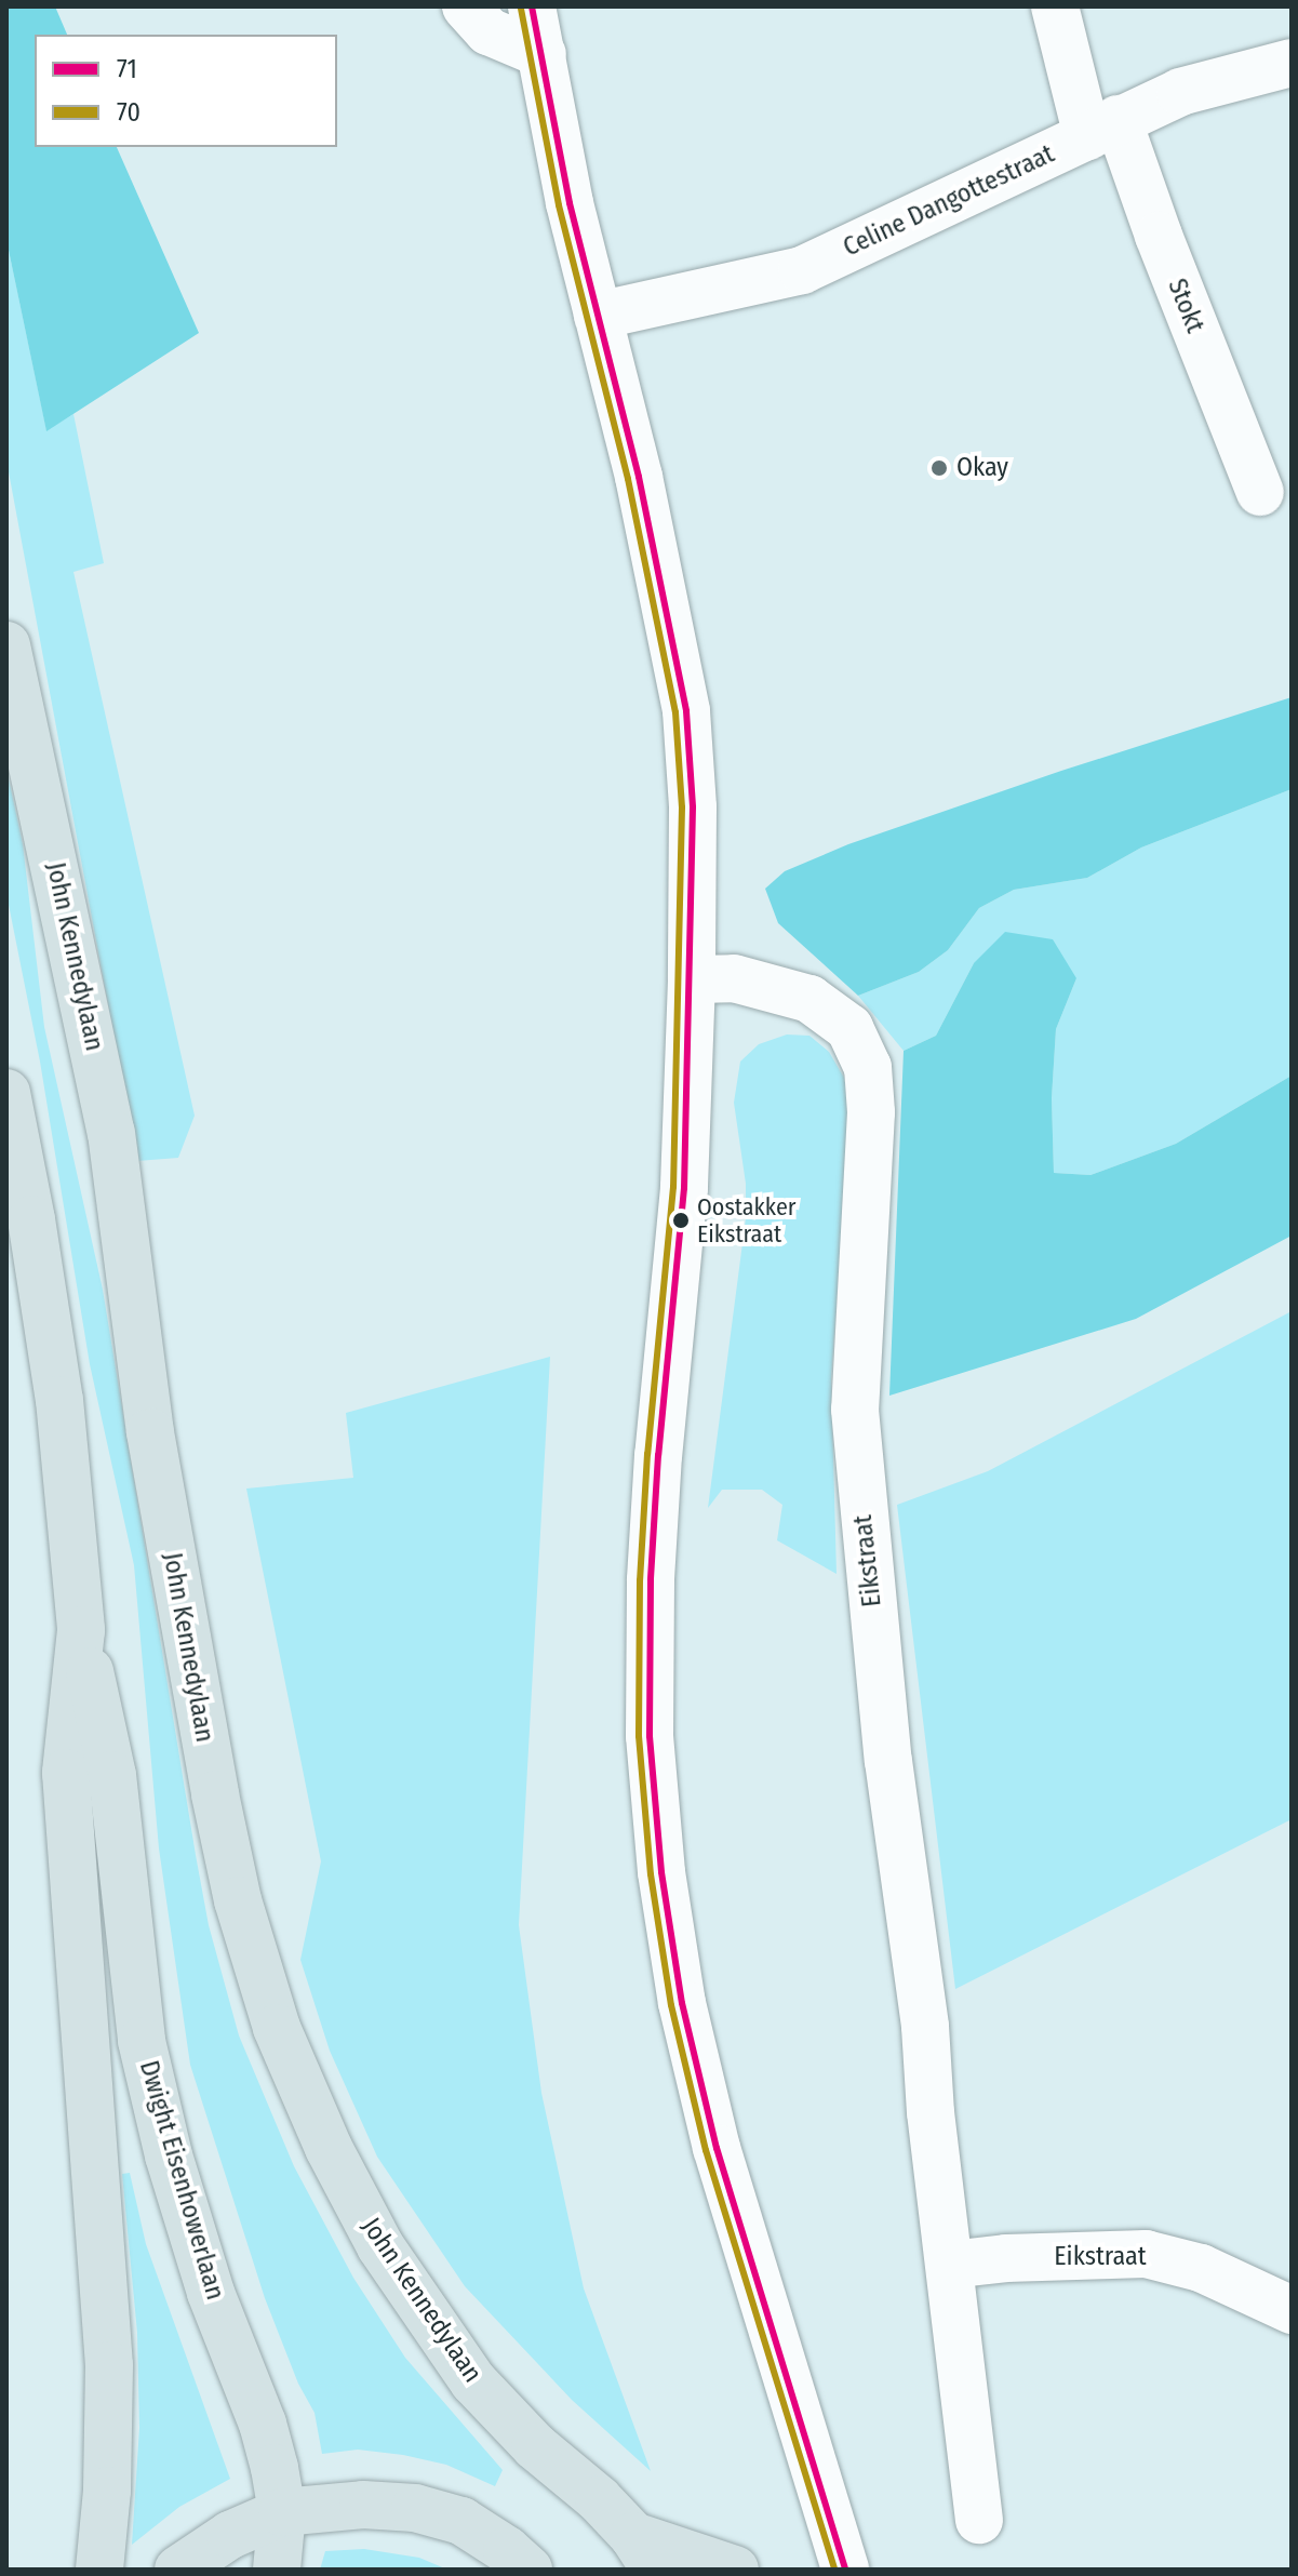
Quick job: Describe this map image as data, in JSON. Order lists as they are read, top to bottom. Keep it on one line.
{"streets":{"highway":["John Kennedylaan","Dwight Eisenhowerlaan"],"street":["Celine Dangottestraat","Stokt","Eikstraat"]},"crossings":[["Celine Dangottestraat","Stokt"]],"places":["Okay","Oostakker Eikstraat"],"lines":["transit line 71","transit line 70"],"legend":["71","70"]}
